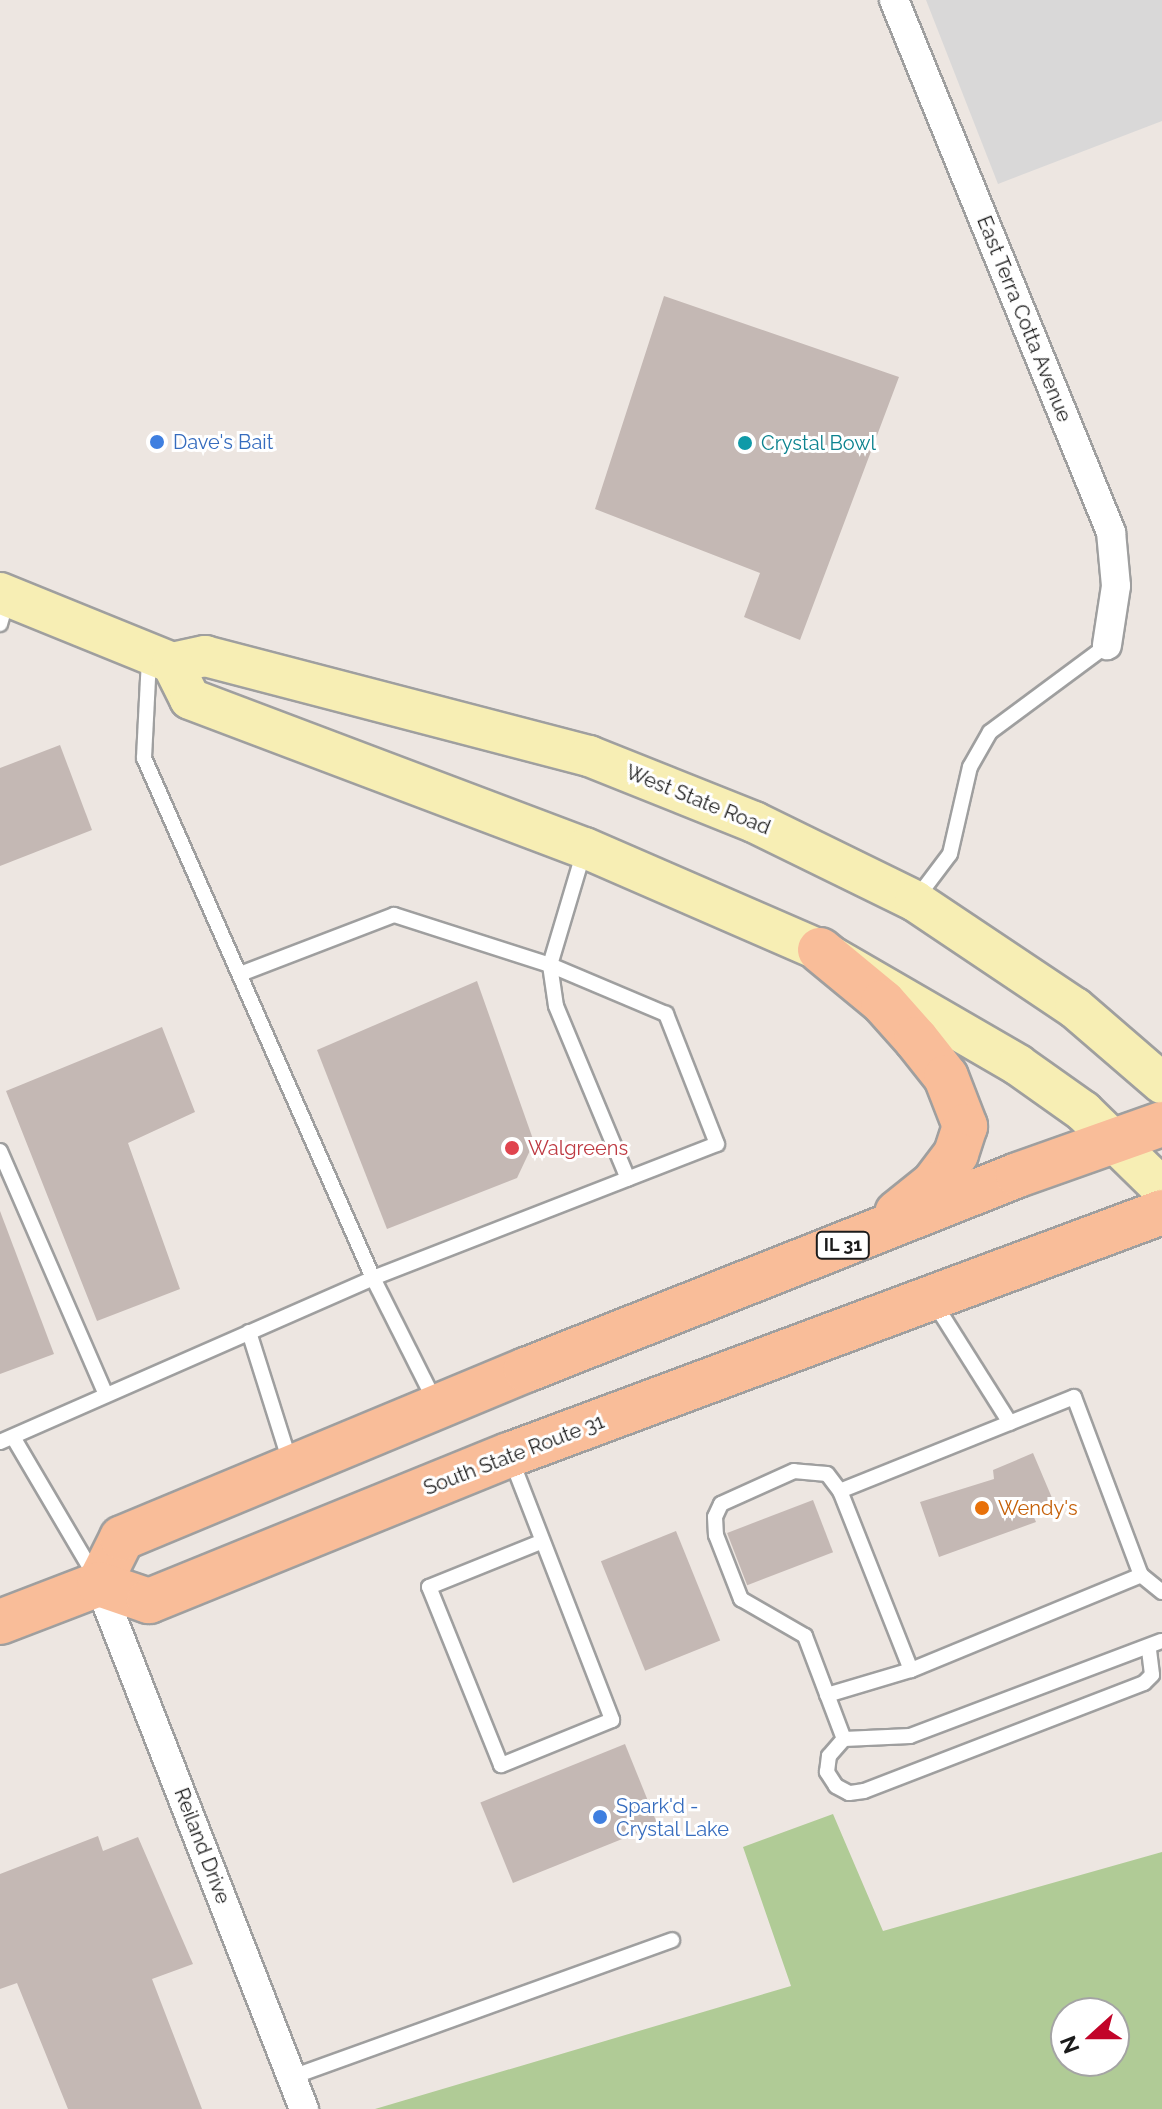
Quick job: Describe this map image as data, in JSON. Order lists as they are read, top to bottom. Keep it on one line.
{"streets":{"main road":["West State Road","IL 31","South State Route 31"],"street":["East Terra Cotta Avenue","Reiland Drive"]},"crossings":[["IL 31","South State Route 31"],["IL 31","Reiland Drive"],["South State Route 31","Reiland Drive"]],"places":["Dave's Bait","Crystal Bowl","Walgreens","Wendy's","Spark'd - Crystal Lake"],"north":"left"}
